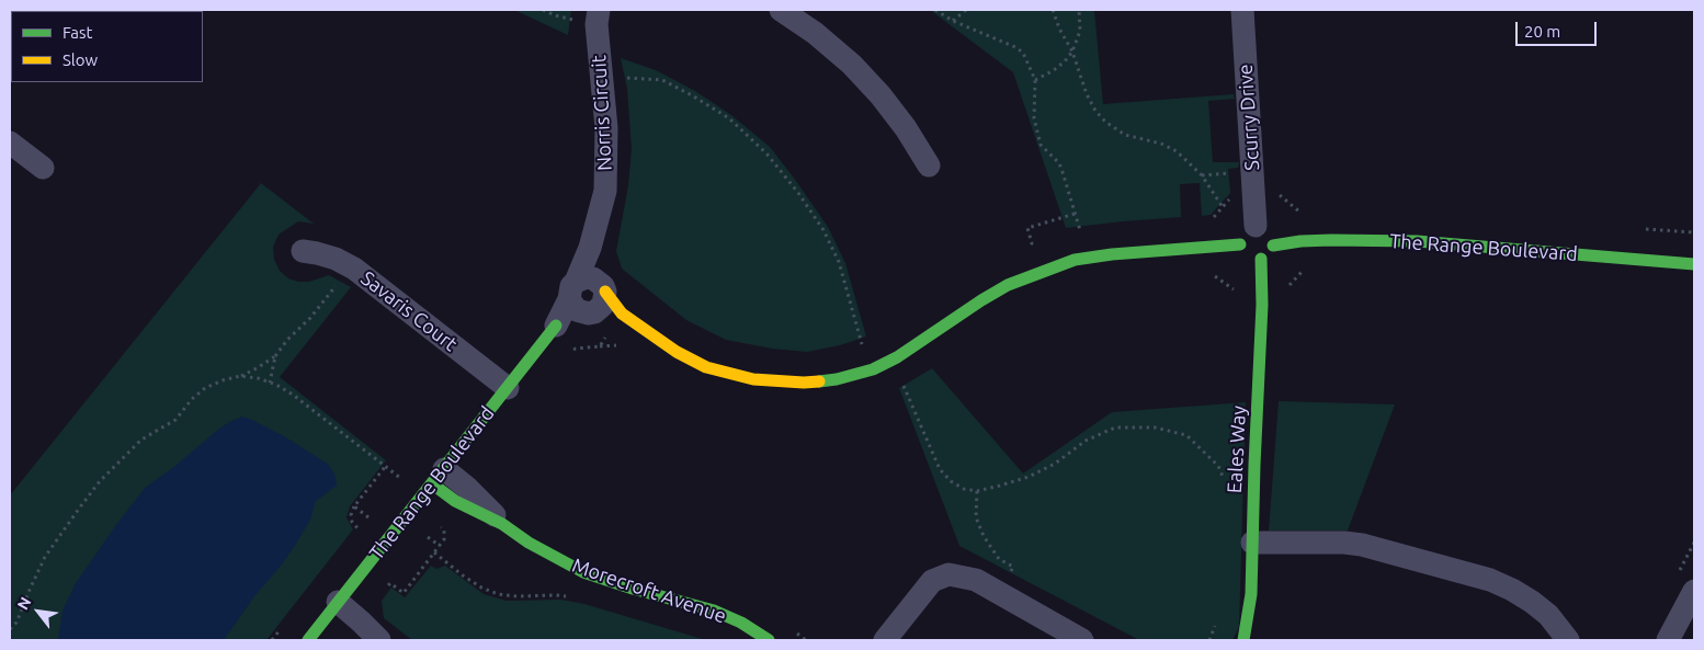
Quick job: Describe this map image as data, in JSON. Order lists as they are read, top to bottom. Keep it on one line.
{"streets":{"street":["Norris Circuit","Scurry Drive","The Range Boulevard","Savaris Court","Eales Way","Morecroft Avenue"]},"crossings":[["Norris Circuit","The Range Boulevard"],["Scurry Drive","The Range Boulevard"],["Scurry Drive","Eales Way"],["The Range Boulevard","Savaris Court"],["The Range Boulevard","Eales Way"],["The Range Boulevard","Morecroft Avenue"]],"legend":["Fast","Slow"],"scale_bar":"20 m","north":"top left"}
